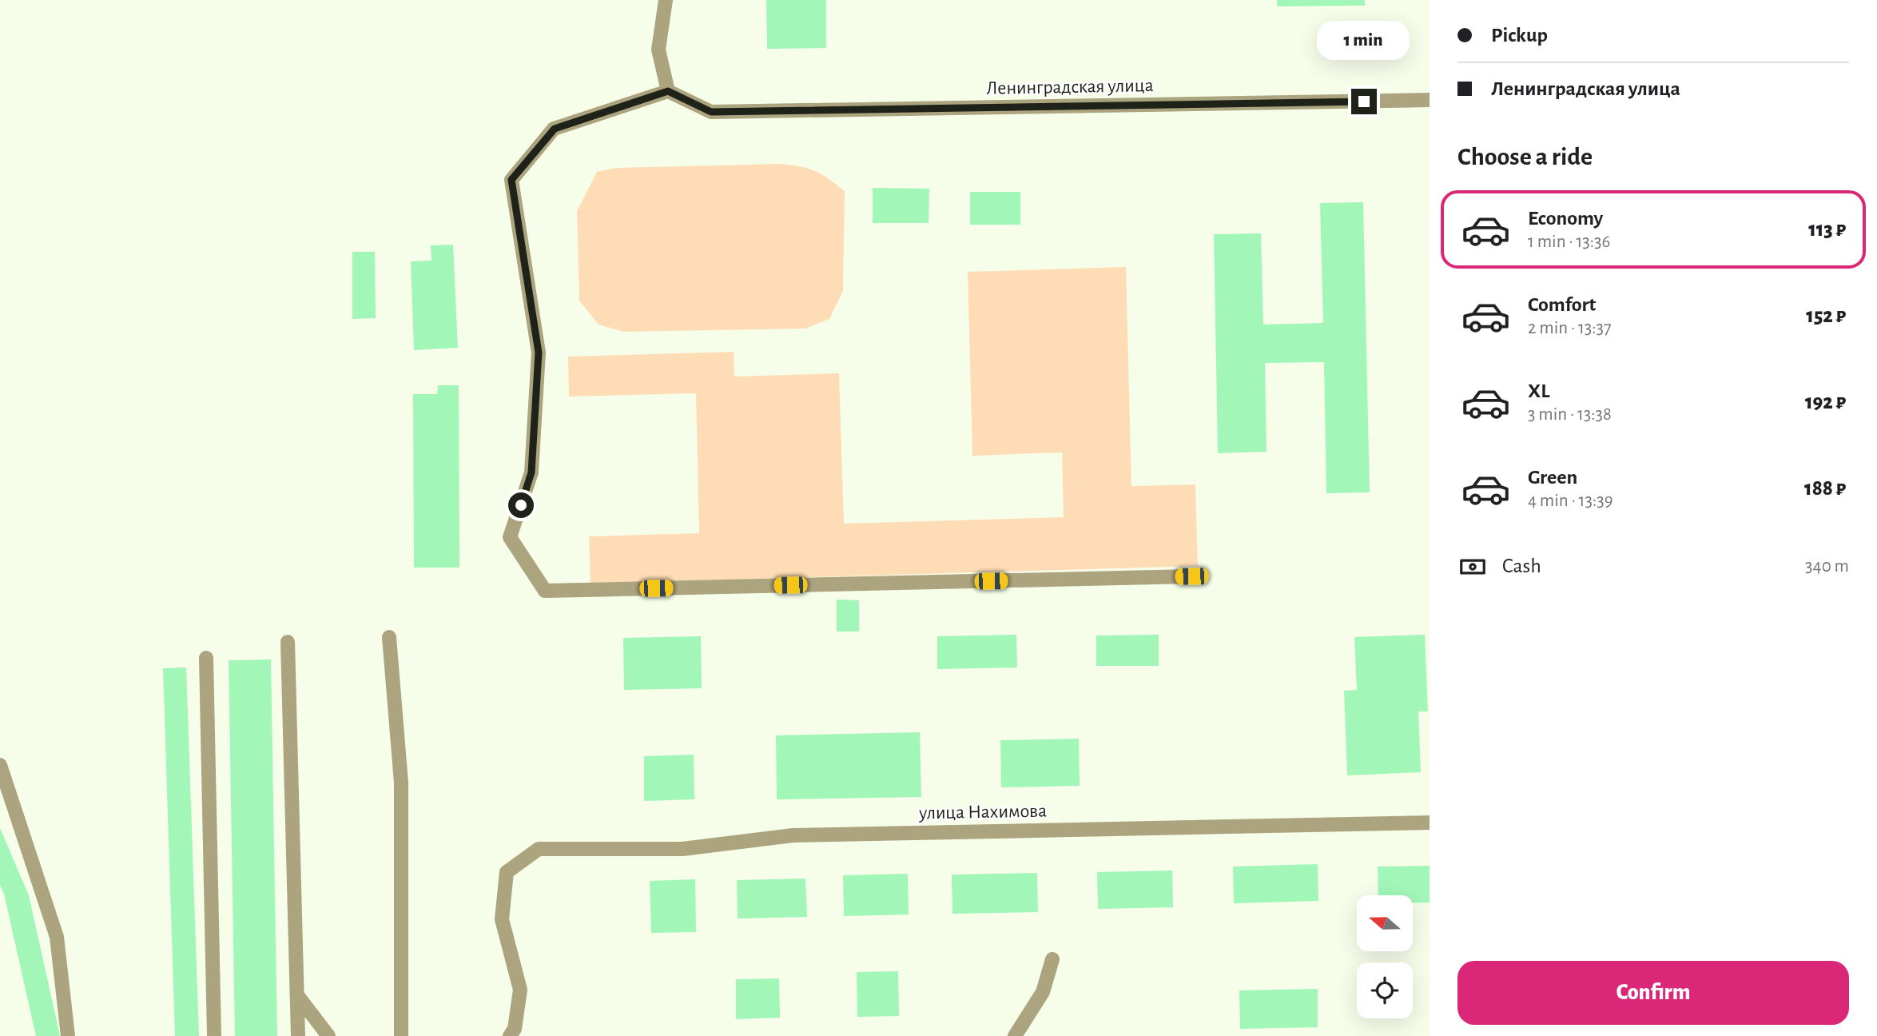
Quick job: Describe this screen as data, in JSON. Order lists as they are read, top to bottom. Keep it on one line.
{"streets":{"street":["Ленинградская улица","улица Нахимова"]},"north":"left","page":{"banner":["Pickup","Ленинградская улица"],"bubble":"1 min","heading":"Choose a ride","list":[{"name":"Economy","note":"1 min · 13:36","value":"113 ₽"},{"name":"Comfort","note":"2 min · 13:37","value":"152 ₽"},{"name":"XL","note":"3 min · 13:38","value":"192 ₽"},{"name":"Green","note":"4 min · 13:39","value":"188 ₽"}],"pay":["Cash","340 m"],"buttons":"Confirm"}}
